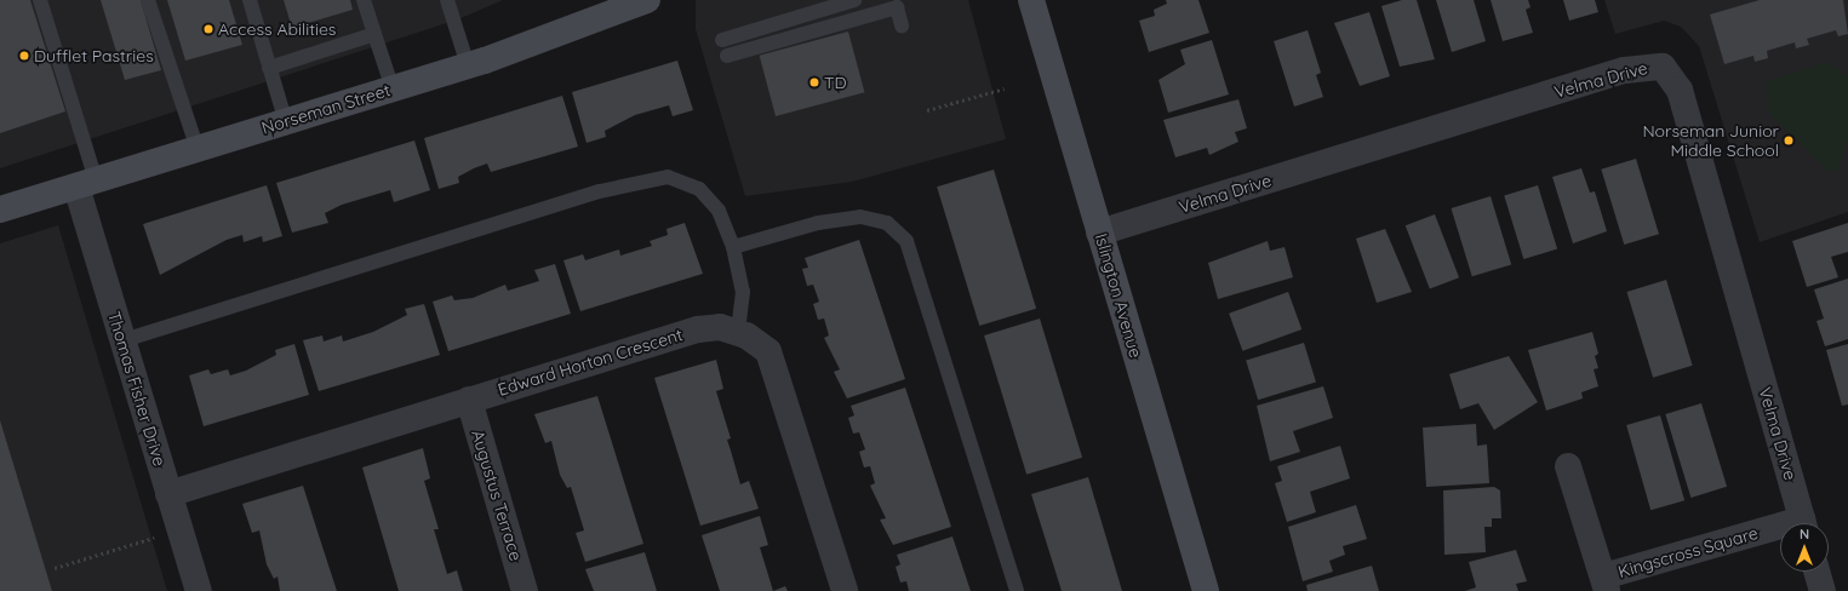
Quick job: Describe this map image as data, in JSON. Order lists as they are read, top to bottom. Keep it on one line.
{"streets":{"street":["Velma Drive","Norseman Street","Islington Avenue","Edward Horton Crescent","Thomas Fisher Drive","Augustus Terrace","Kingscross Square"]},"crossings":[["Velma Drive","Islington Avenue"],["Norseman Street","Thomas Fisher Drive"],["Edward Horton Crescent","Thomas Fisher Drive"],["Edward Horton Crescent","Augustus Terrace"]],"places":["Access Abilities","Dufflet Pastries","TD","Norseman Junior Middle School"],"north":"top"}
